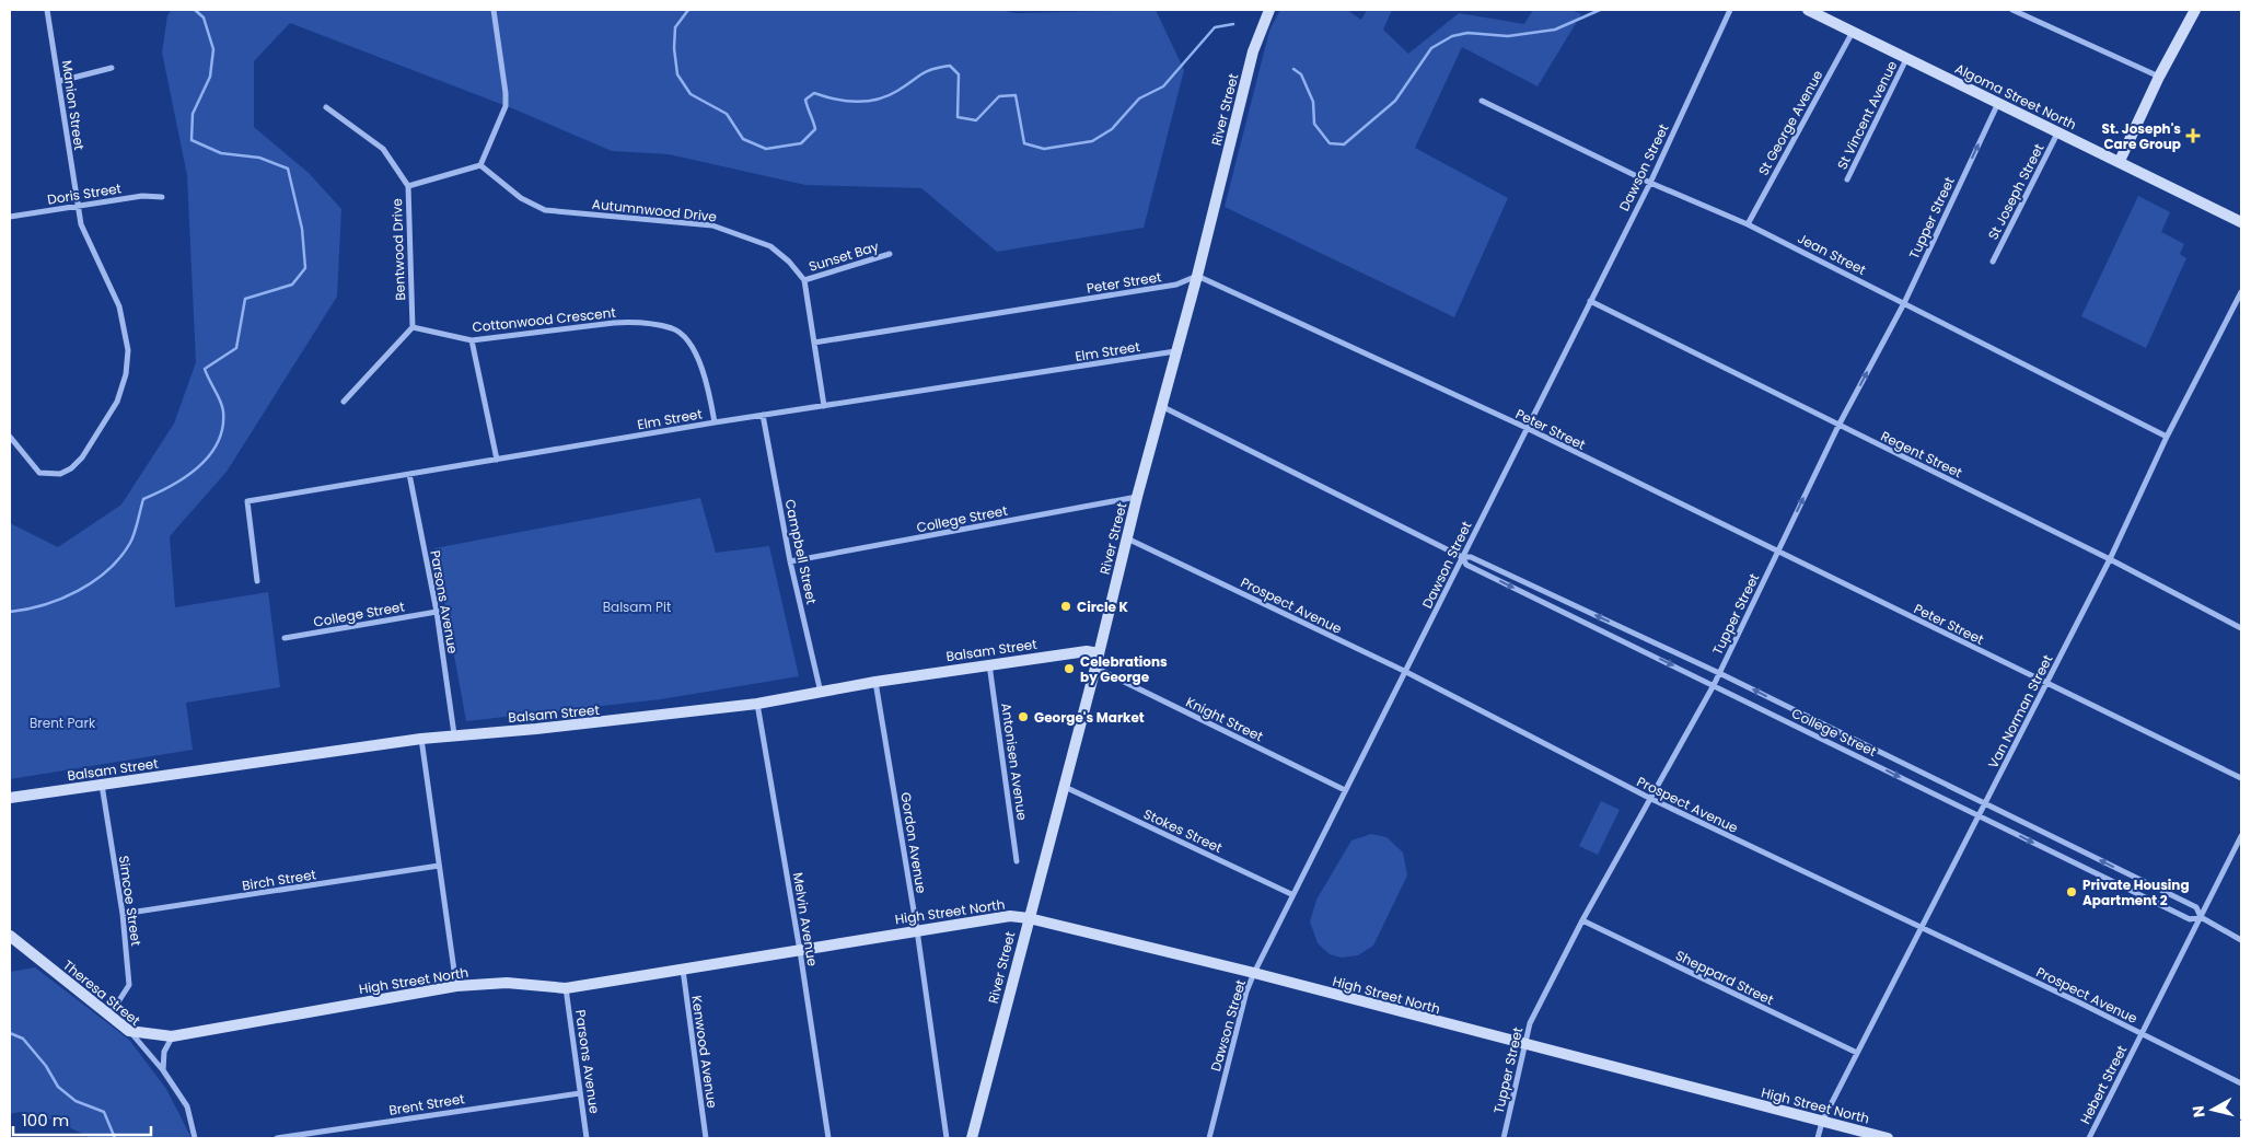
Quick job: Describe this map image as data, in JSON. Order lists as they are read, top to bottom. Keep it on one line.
{"streets":{"main road":["Algoma Street North","River Street","Balsam Street","High Street North","Theresa Street"],"street":["Manion Street","St Vincent Avenue","St George Avenue","Dawson Street","St Joseph Street","Doris Street","Autumnwood Drive","Tupper Street","Bentwood Drive","Jean Street","Sunset Bay","Peter Street","Cottonwood Crescent","Elm Street","Regent Street","College Street","Campbell Street","Parsons Avenue","Prospect Avenue","Van Norman Street","Knight Street","Antonisen Avenue","Stokes Street","Gordon Avenue","Birch Street","Simcoe Street","Melvin Avenue","Sheppard Street","Kenwood Avenue","Hebert Street","Brent Street"]},"crossings":[["Algoma Street North","St Vincent Avenue"],["Algoma Street North","St George Avenue"],["Algoma Street North","St Joseph Street"],["Algoma Street North","Tupper Street"],["Manion Street","Doris Street"],["River Street","Peter Street"],["River Street","Elm Street"],["River Street","College Street"],["River Street","Prospect Avenue"],["River Street","Balsam Street"],["River Street","Knight Street"],["River Street","Stokes Street"],["River Street","High Street North"],["St George Avenue","Jean Street"],["Dawson Street","Jean Street"],["Dawson Street","Peter Street"],["Dawson Street","Regent Street"],["Dawson Street","College Street"],["Dawson Street","Prospect Avenue"],["Dawson Street","Knight Street"],["Dawson Street","Stokes Street"],["Dawson Street","High Street North"],["Autumnwood Drive","Sunset Bay"],["Tupper Street","Jean Street"],["Tupper Street","Peter Street"],["Tupper Street","Regent Street"],["Tupper Street","College Street"],["Tupper Street","Prospect Avenue"],["Tupper Street","High Street North"],["Tupper Street","Sheppard Street"],["Bentwood Drive","Cottonwood Crescent"],["Jean Street","Van Norman Street"],["Peter Street","Van Norman Street"],["Cottonwood Crescent","Elm Street"],["Elm Street","Campbell Street"],["Elm Street","Parsons Avenue"],["Regent Street","Van Norman Street"],["College Street","Campbell Street"],["College Street","Parsons Avenue"],["College Street","Van Norman Street"],["College Street","Hebert Street"],["Campbell Street","Balsam Street"],["Parsons Avenue","Balsam Street"],["Parsons Avenue","High Street North"],["Parsons Avenue","Brent Street"],["Prospect Avenue","Van Norman Street"],["Prospect Avenue","Hebert Street"],["Balsam Street","Antonisen Avenue"],["Balsam Street","Gordon Avenue"],["Balsam Street","Simcoe Street"],["Balsam Street","Melvin Avenue"],["Van Norman Street","High Street North"],["Van Norman Street","Sheppard Street"],["Gordon Avenue","High Street North"],["Birch Street","Simcoe Street"],["Simcoe Street","Theresa Street"],["High Street North","Melvin Avenue"],["High Street North","Theresa Street"],["High Street North","Kenwood Avenue"]],"one_way":["Tupper Street"],"parks":["Balsam Pit","Brent Park"],"places":{"health":["St. Joseph's Care Group"],"other":["Circle K","Celebrations by George","George's Market","Private Housing Apartment 2"]},"scale_bar":"100 m","north":"left"}
